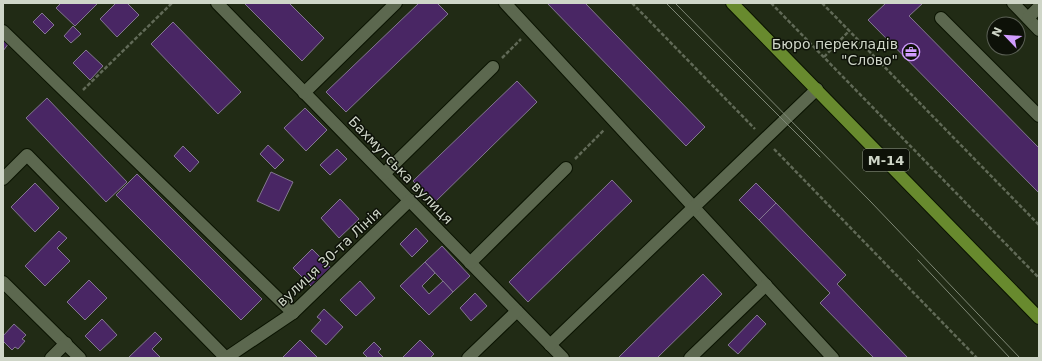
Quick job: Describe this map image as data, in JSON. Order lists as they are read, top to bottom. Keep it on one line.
{"streets":{"main road":["М-14"],"street":["Бахмутська вулиця","вулиця 30-та Лінія"]},"crossings":[["Бахмутська вулиця","вулиця 30-та Лінія"]],"places":{"office":["Бюро перекладів \"Слово\""]},"north":"top left"}
